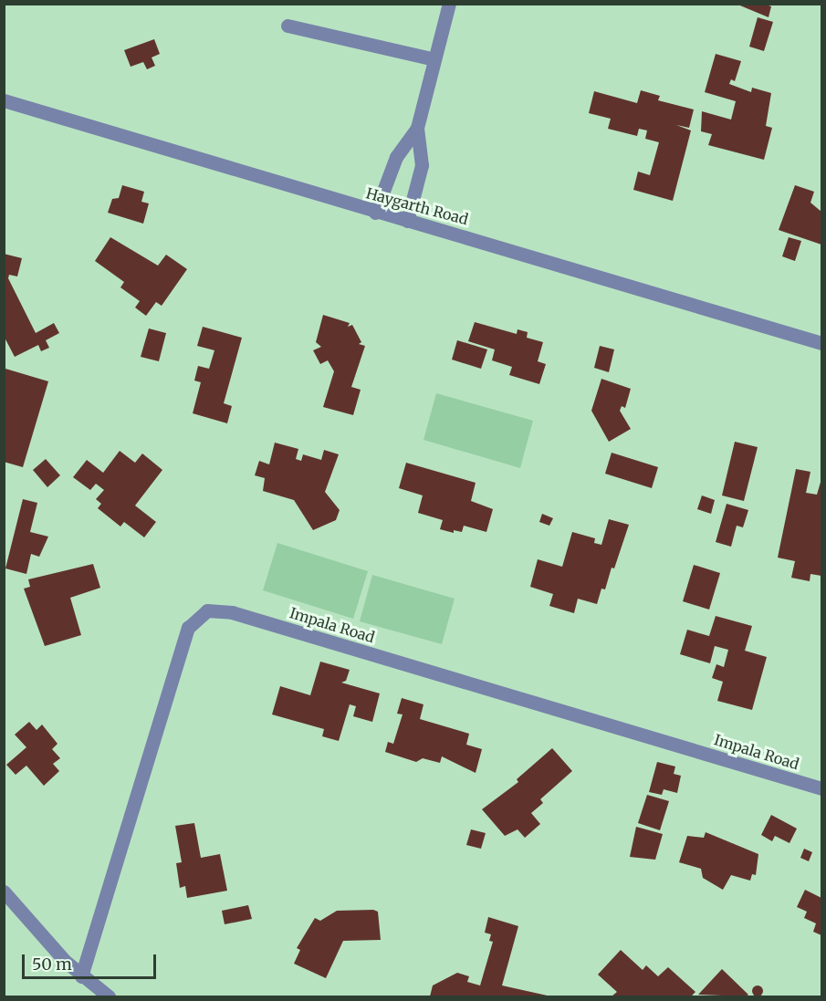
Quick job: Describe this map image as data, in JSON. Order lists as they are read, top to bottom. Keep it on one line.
{"streets":{"street":["Haygarth Road","Impala Road"]},"scale_bar":"50 m"}
